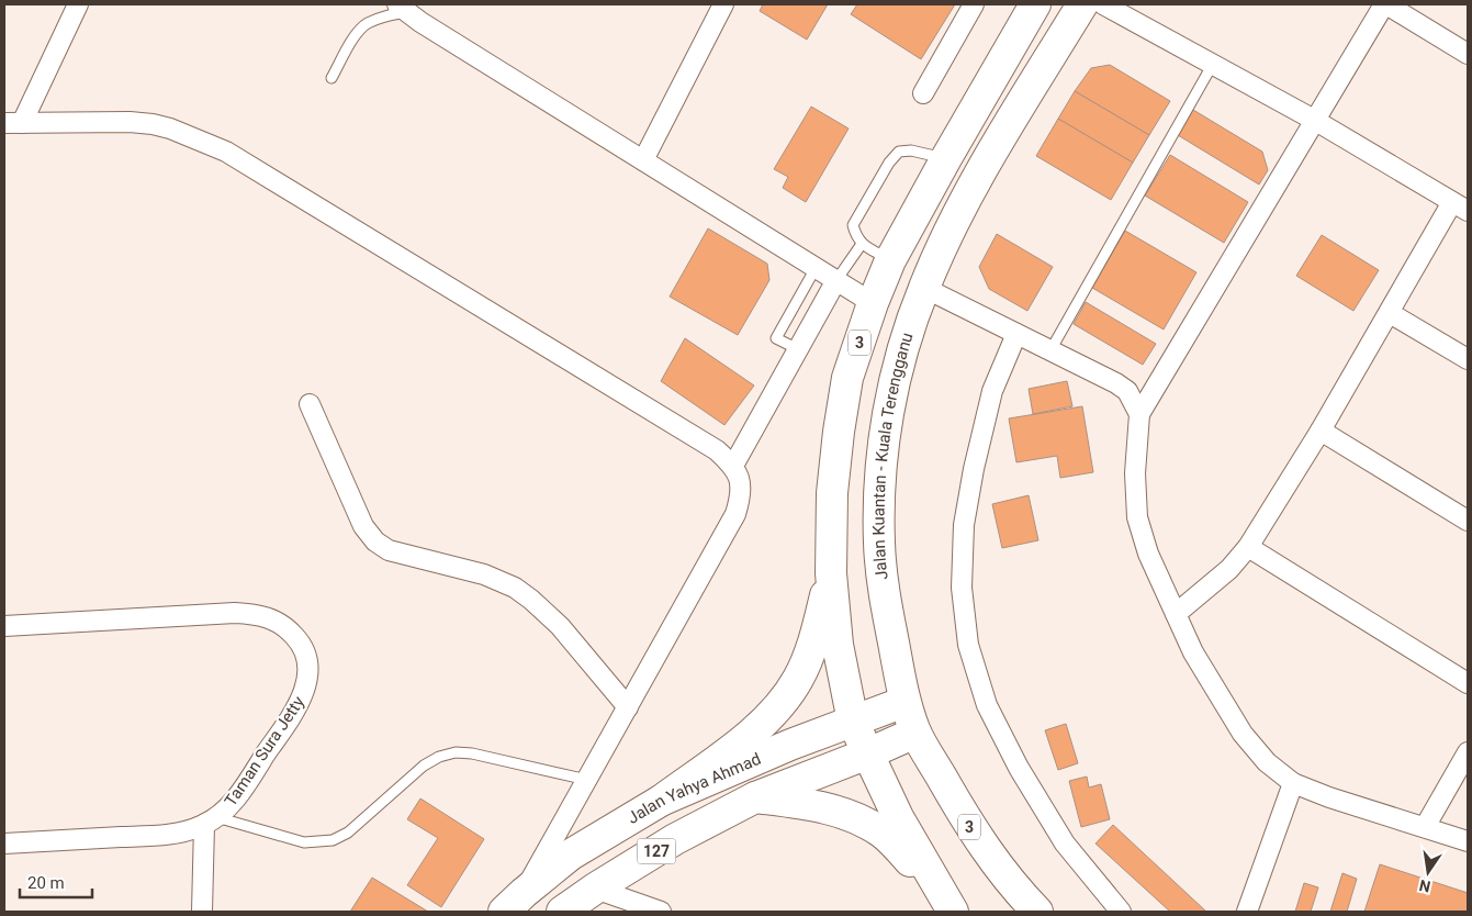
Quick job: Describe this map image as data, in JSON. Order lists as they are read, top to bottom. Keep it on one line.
{"streets":{"main road":["3","Jalan Kuantan - Kuala Terengganu","Jalan Yahya Ahmad","127"],"street":["Taman Sura Jetty"]},"crossings":[["3","Jalan Yahya Ahmad"],["Jalan Kuantan - Kuala Terengganu","Jalan Yahya Ahmad"]],"scale_bar":"20 m","north":"bottom"}
